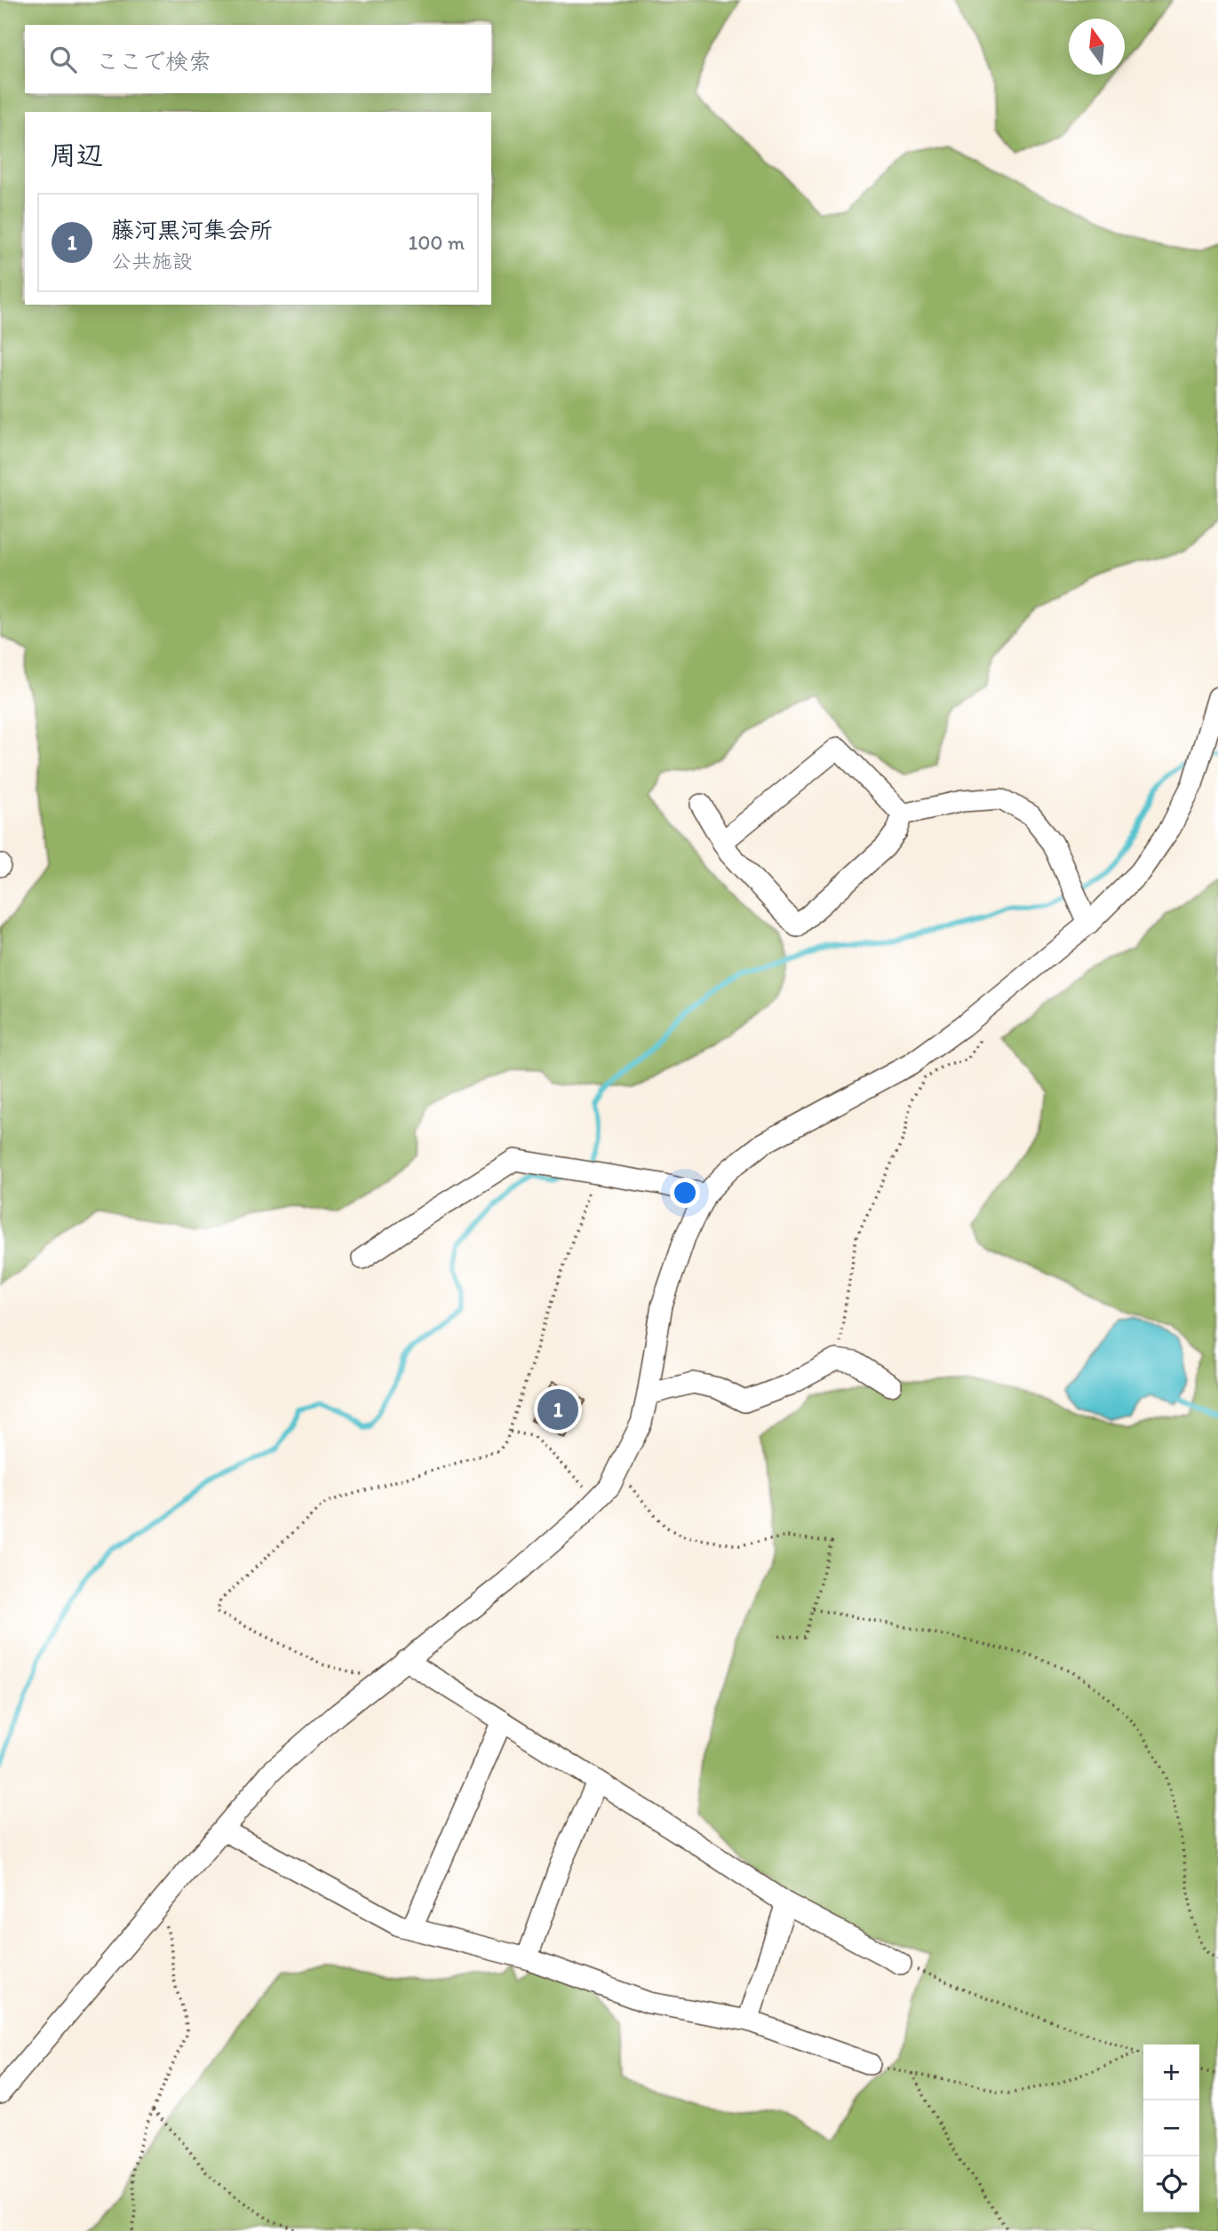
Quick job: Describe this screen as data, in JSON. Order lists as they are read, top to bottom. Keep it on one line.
{"north":"top","page":{"search":"ここで検索","heading":"周辺","list":[{"mark":"1","name":"藤河黒河集会所","note":"公共施設","value":"100 m"}],"pins":"1","map_buttons":["+","−"]}}
